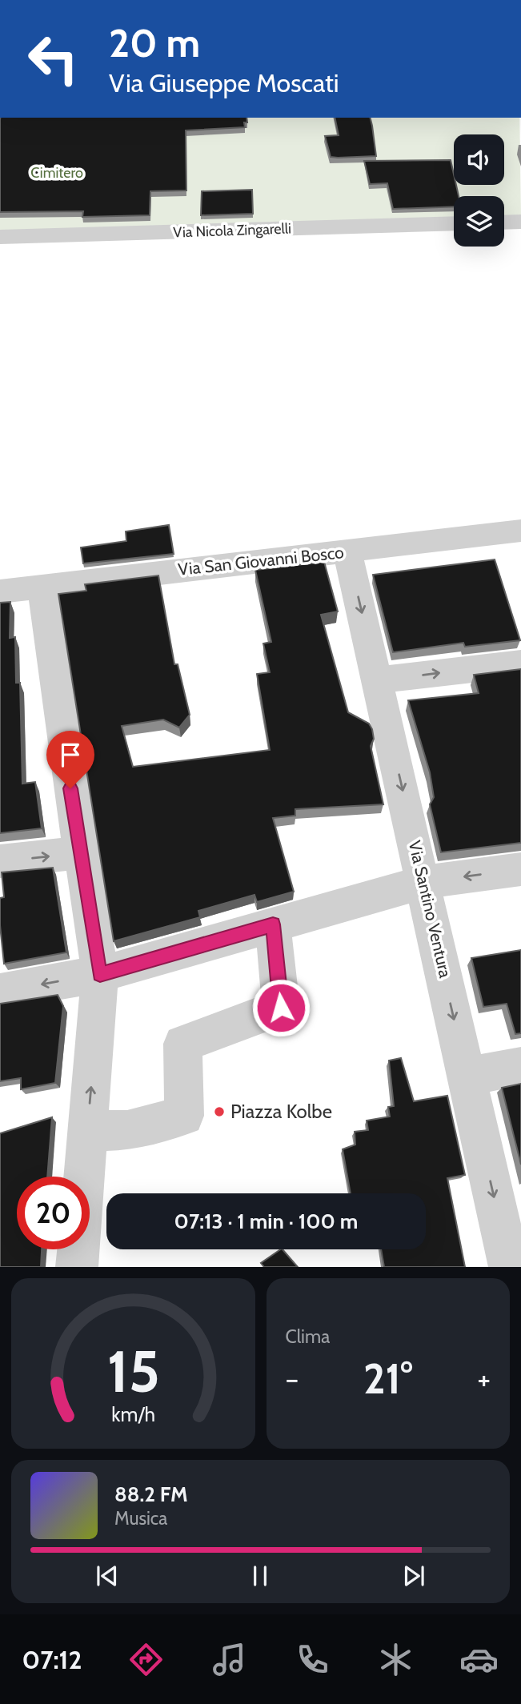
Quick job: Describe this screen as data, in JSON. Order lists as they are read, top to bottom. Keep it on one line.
{"streets":{"street":["Via Nicola Zingarelli","Via San Giovanni Bosco","Via Santino Ventura"]},"crossings":[["Via San Giovanni Bosco","Via Santino Ventura"]],"one_way":["Via Santino Ventura"],"parks":["Cimitero"],"places":["Piazza Kolbe"],"page":{"turn":["20 m","Via Giuseppe Moscati"],"limit":"20","trip":"07:13 · 1 min · 100 m","tile":"Clima","heat":["−","21°","+"],"song":["88.2 FM","Musica"],"tabs":"07:12","gauge":["15","km/h"]}}
